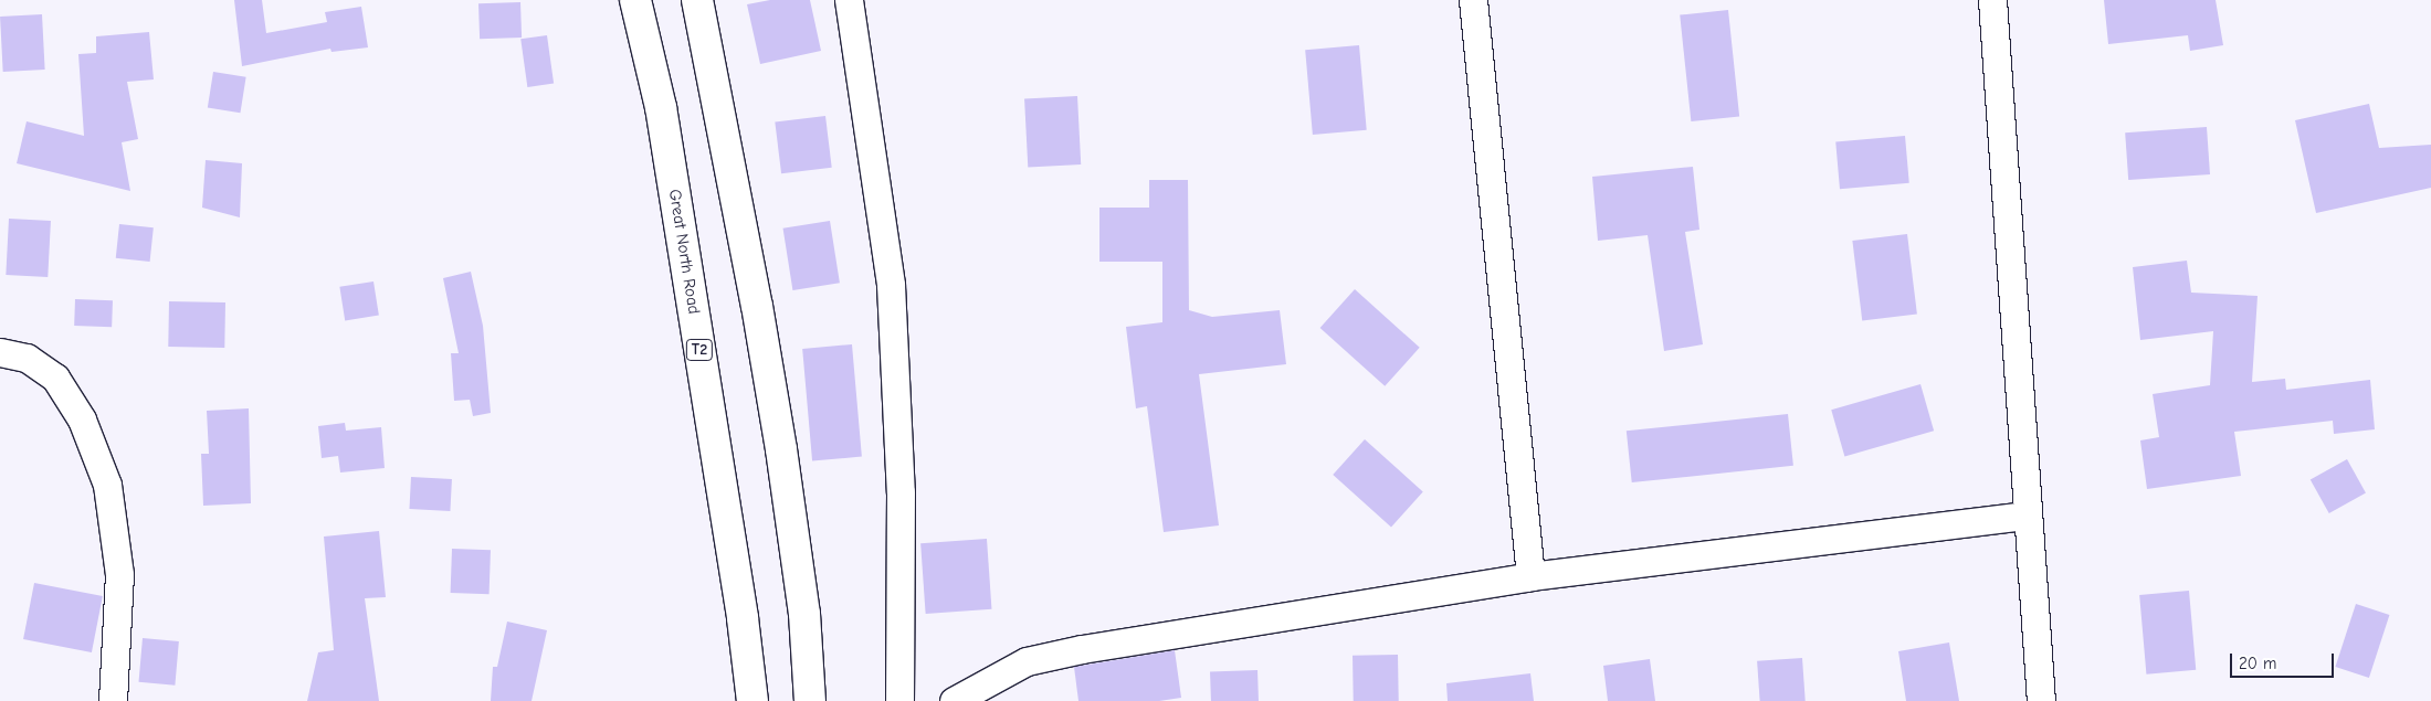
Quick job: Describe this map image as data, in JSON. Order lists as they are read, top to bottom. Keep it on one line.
{"streets":{"highway":["Great North Road","T2"]},"scale_bar":"20 m"}
